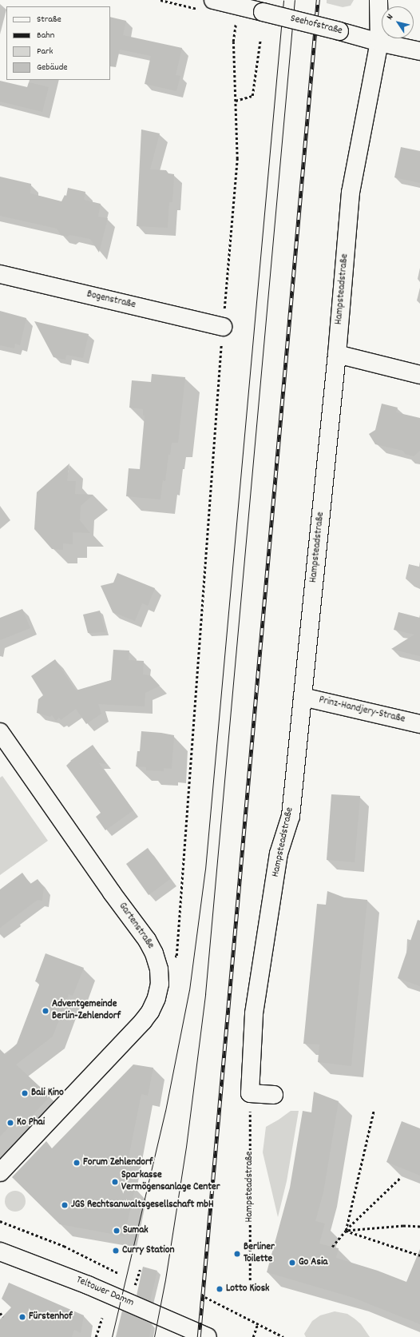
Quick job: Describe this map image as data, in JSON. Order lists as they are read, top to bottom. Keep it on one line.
{"streets":{"street":["Seehofstraße","Hampsteadstraße","Bogenstraße","Prinz-Handjery-Straße","Gartenstraße","Teltower Damm"]},"crossings":[["Seehofstraße","Hampsteadstraße"],["Hampsteadstraße","Prinz-Handjery-Straße"]],"places":["Adventgemeinde Berlin-Zehlendorf","Bali Kino","Ko Phai","Forum Zehlendorf","Sparkasse Vermögensanlage Center","JGS Rechtsanwaltsgesellschaft mbH","Sumak","Curry Station","Berliner Toilette","Go Asia","Lotto Kiosk","Fürstenhof"],"legend":["Straße","Bahn","Park","Gebäude"],"north":"top left"}
